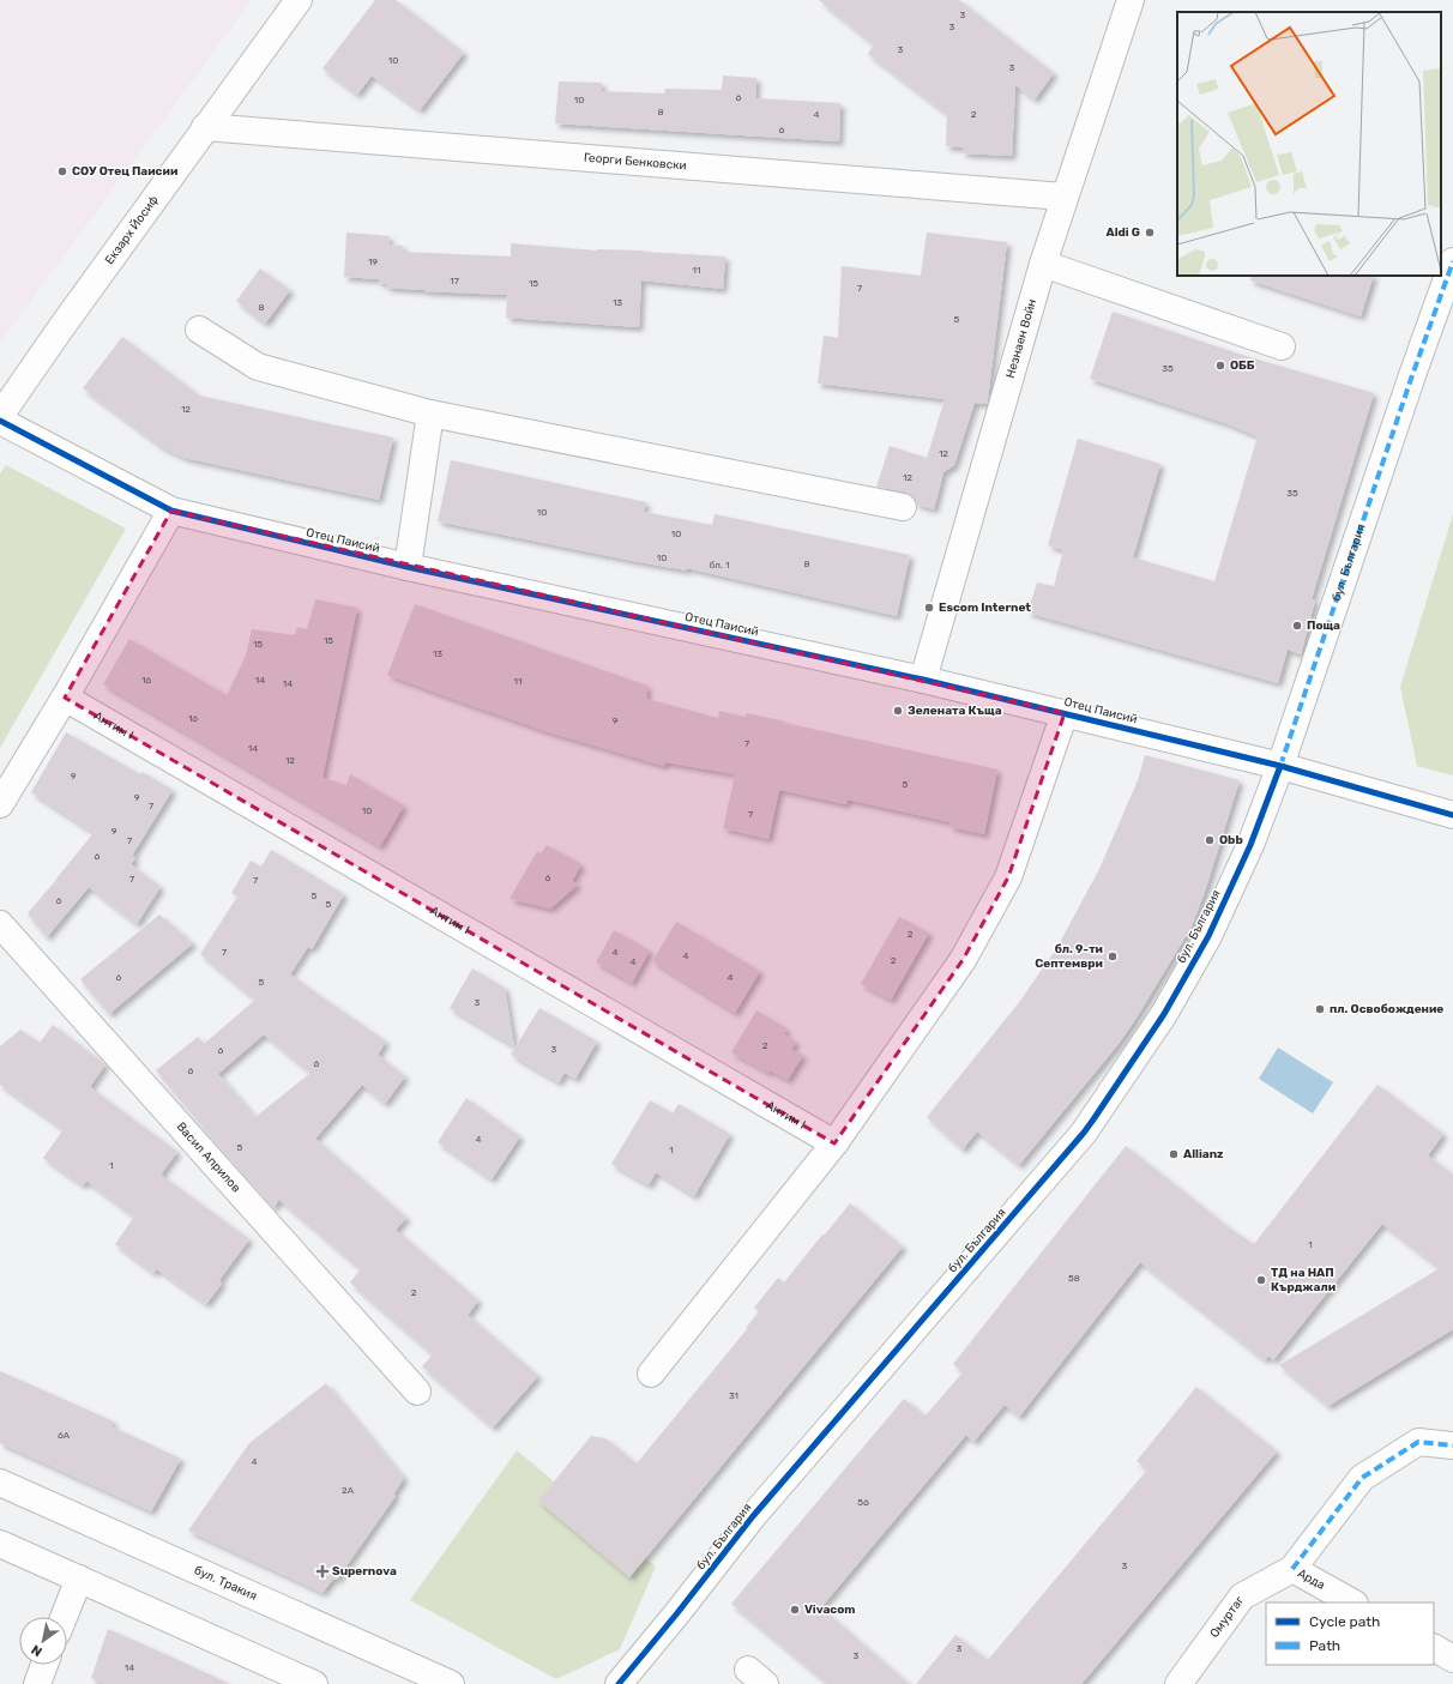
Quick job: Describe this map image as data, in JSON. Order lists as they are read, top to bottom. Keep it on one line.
{"streets":{"street":["Георги Бенковски","Екзарх Йосиф","Незнаен Войн","Отец Паисий","бул. България","Антим I","Васил Априлов","Арда","бул. Тракия","Омуртаг"]},"crossings":[["Георги Бенковски","Екзарх Йосиф"],["Георги Бенковски","Незнаен Войн"],["Незнаен Войн","Отец Паисий"],["Отец Паисий","бул. България"],["Арда","Омуртаг"]],"places":{"other":["СОУ Отец Паисии","Aldi G","ОББ","Escom Internet","Поща","Зелената Къща","Obb","бл. 9-ти Септември","пл. Освобождение","Allianz","ТД на НАП Кърджали","Vivacom"],"health":["Supernova"]},"house_numbers":["3","3","3","10","3","6","10","8","4","2","6","19","11","17","15","7","13","8","5","35","12","12","12","35","10","10","10","8","бл. 1","15","15","13","16","14","11","14","16","9","7","14","12","9","5","9","7","10","7","9","7","6","6","7","7","5","6","5","2","7","4","4","2","4","6","4","5","3","2","3","6","6","6","4","5","1","1","1","58","2","31","6А","4","2А","56","3","3","3","14"],"legend":["Cycle path","Path"],"north":"bottom left"}
